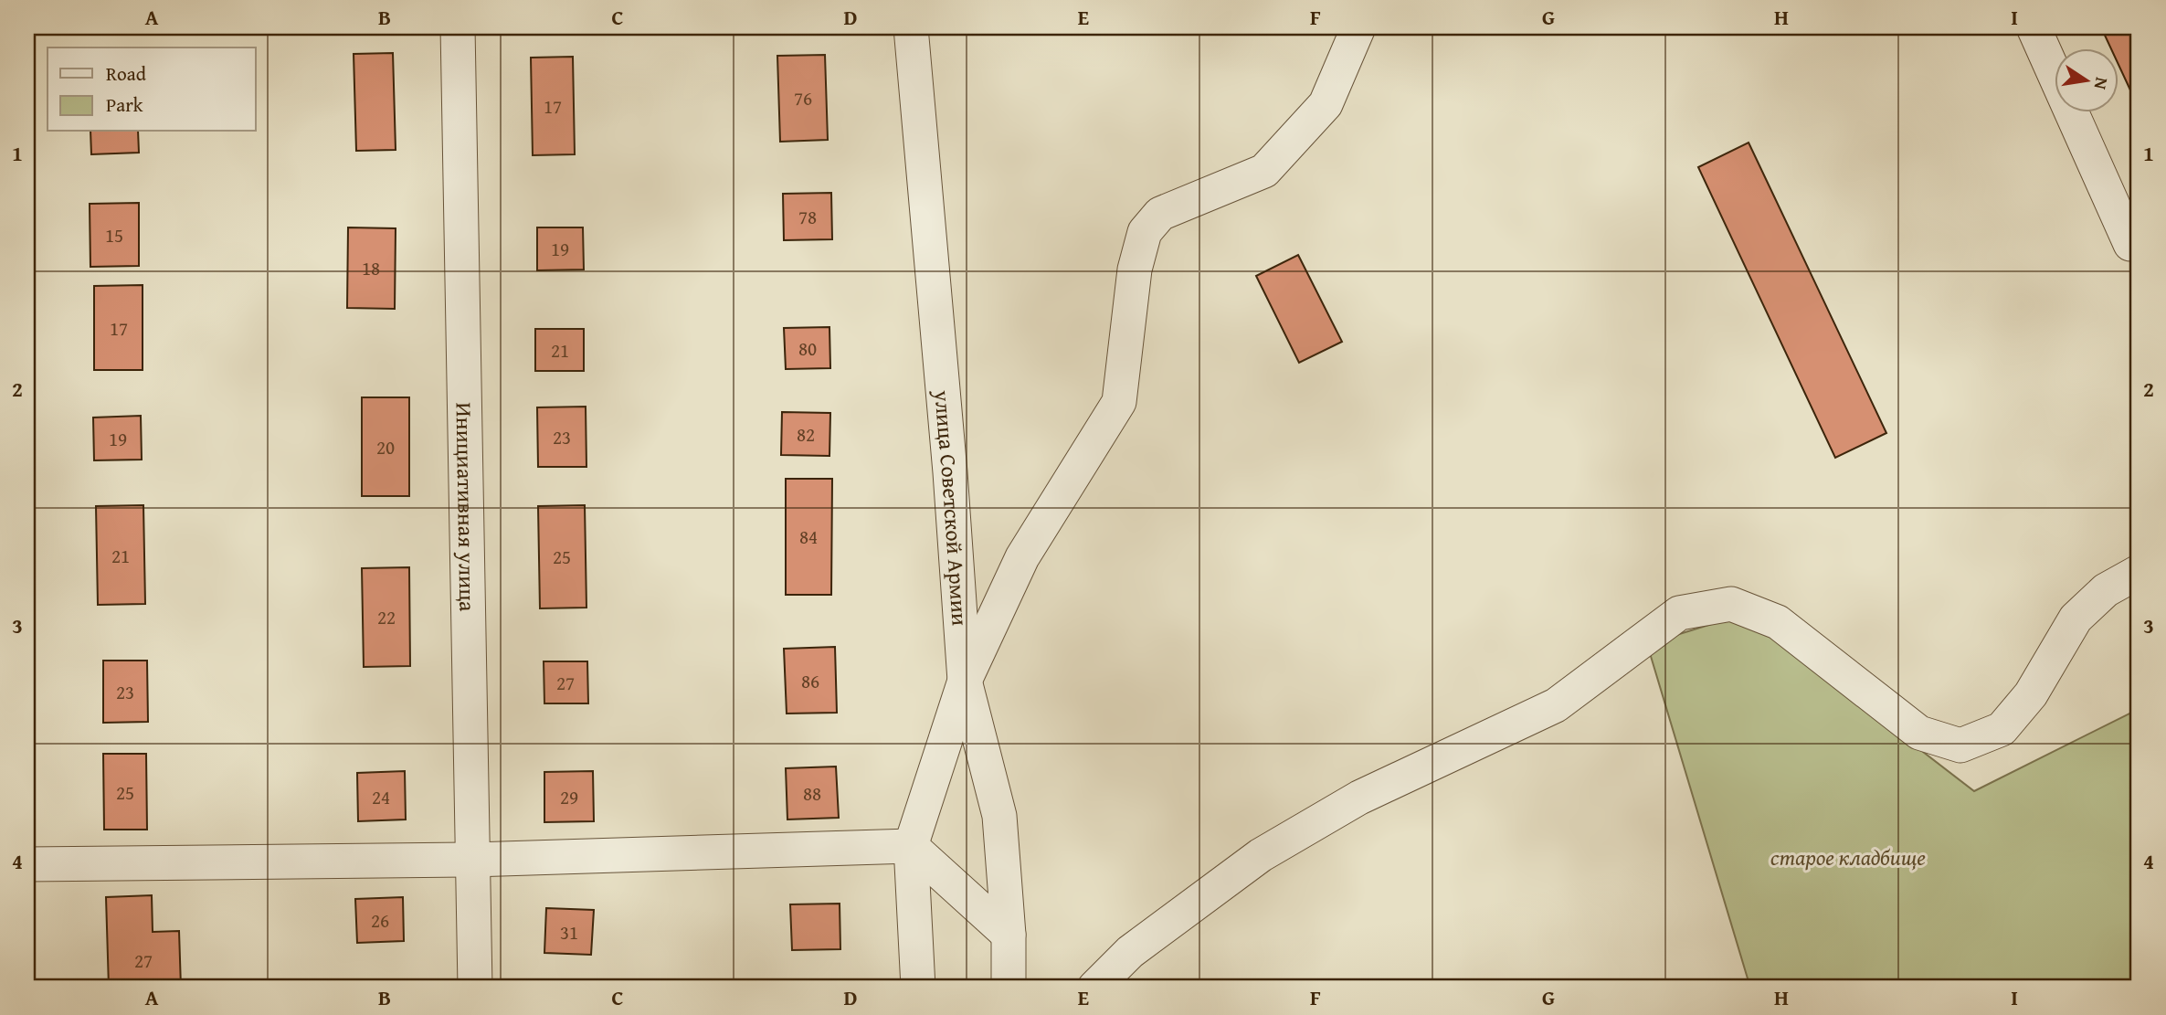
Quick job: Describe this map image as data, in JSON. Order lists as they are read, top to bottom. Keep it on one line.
{"streets":{"street":["Инициативная улица","улица Советской Армии"]},"parks":["старое кладбище"],"house_numbers":["76","17","78","15","19","18","17","80","21","82","23","19","20","84","21","25","22","86","27","23","25","88","24","29","26","31","27"],"legend":["Road","Park"],"north":"right","grid":{"columns":["A","B","C","D","E","F","G","H","I"],"rows":["1","2","3","4"]}}
